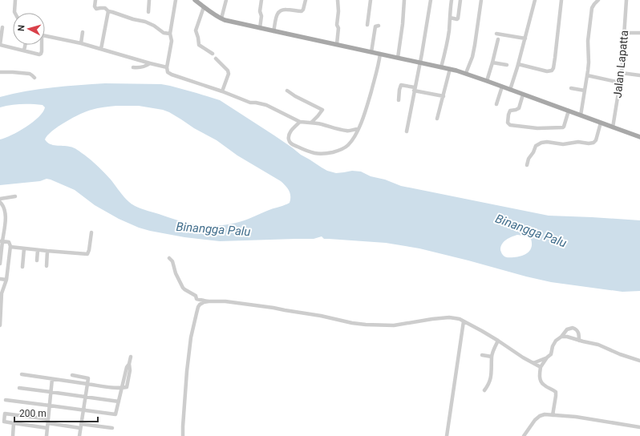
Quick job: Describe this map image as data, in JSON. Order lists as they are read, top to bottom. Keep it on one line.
{"streets":{"street":["Jalan Lapatta"]},"water":["Binangga Palu"],"scale_bar":"200 m","north":"left"}
